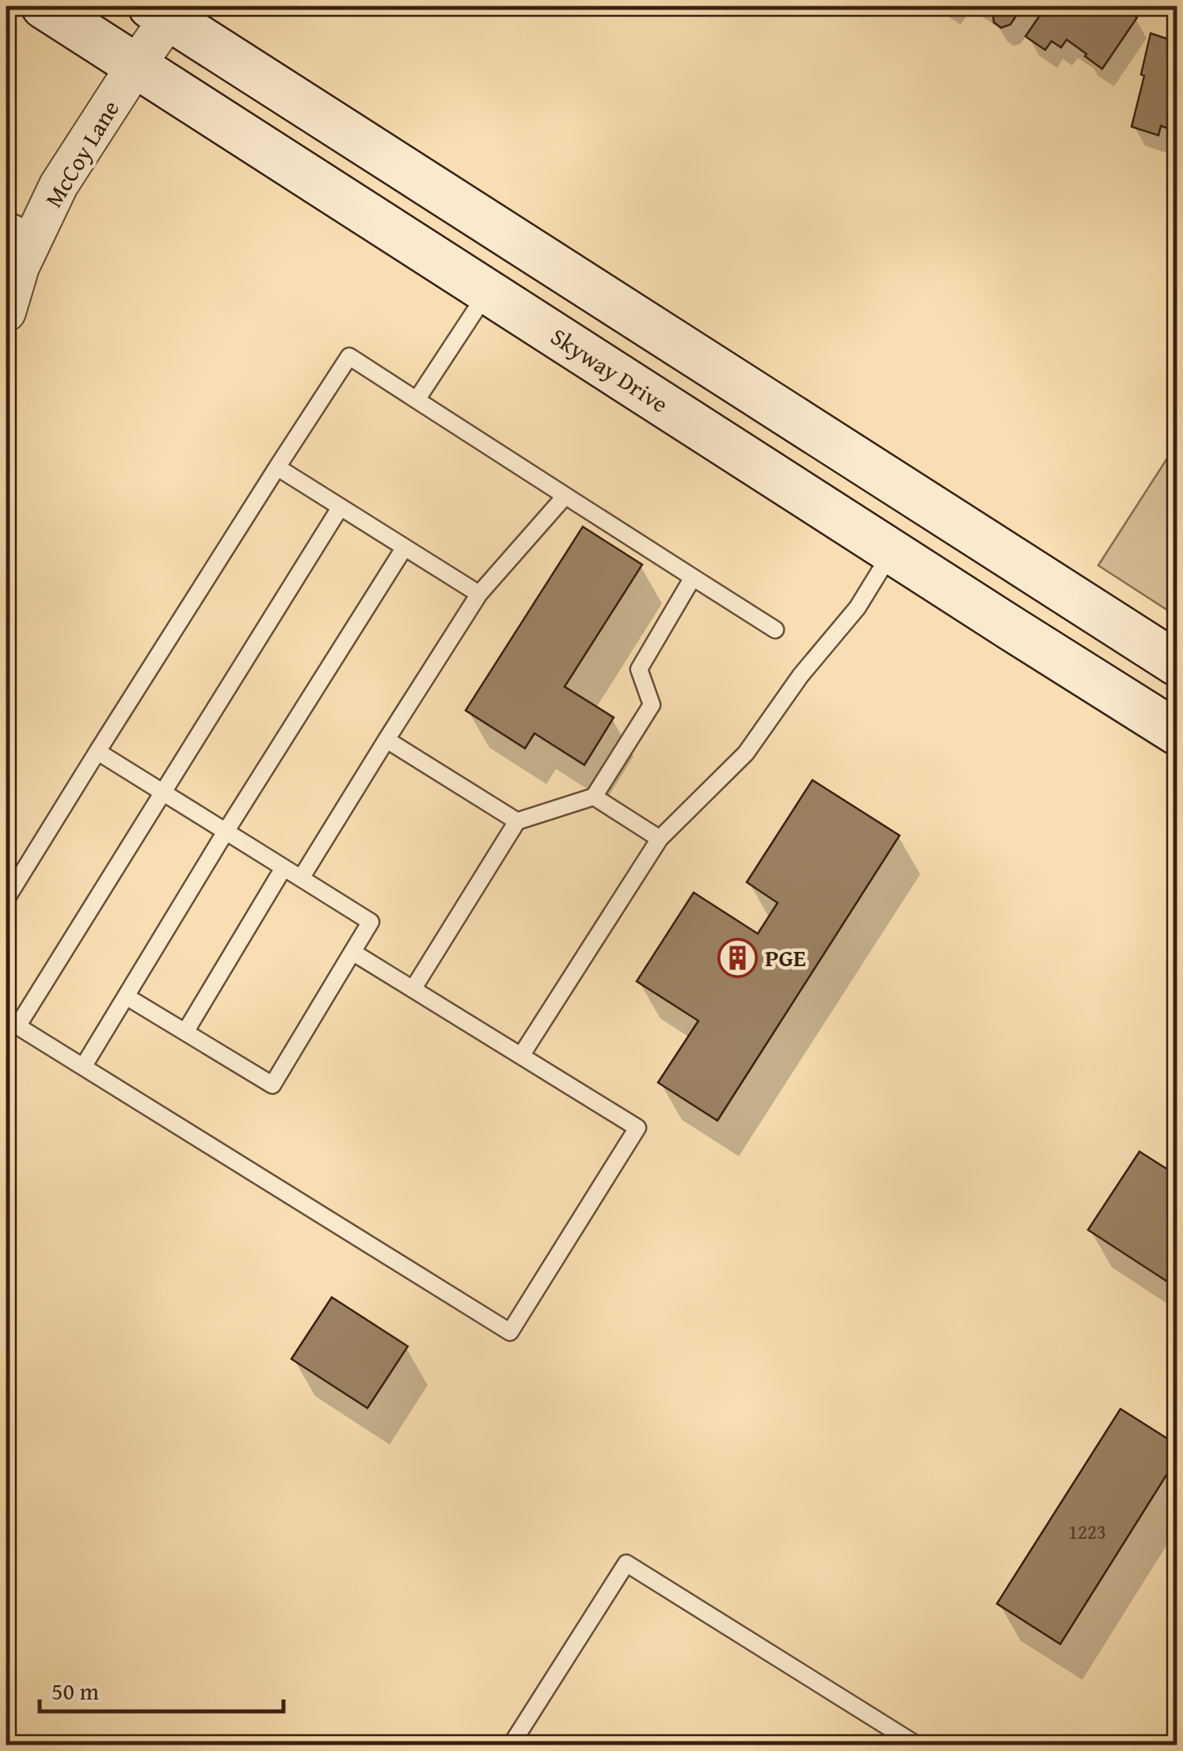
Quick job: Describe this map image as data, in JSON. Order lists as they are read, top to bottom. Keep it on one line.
{"streets":{"main road":["Skyway Drive"],"street":["McCoy Lane"]},"crossings":[["McCoy Lane","Skyway Drive"]],"places":{"building":["PGE"]},"house_numbers":["1223"],"scale_bar":"50 m"}
